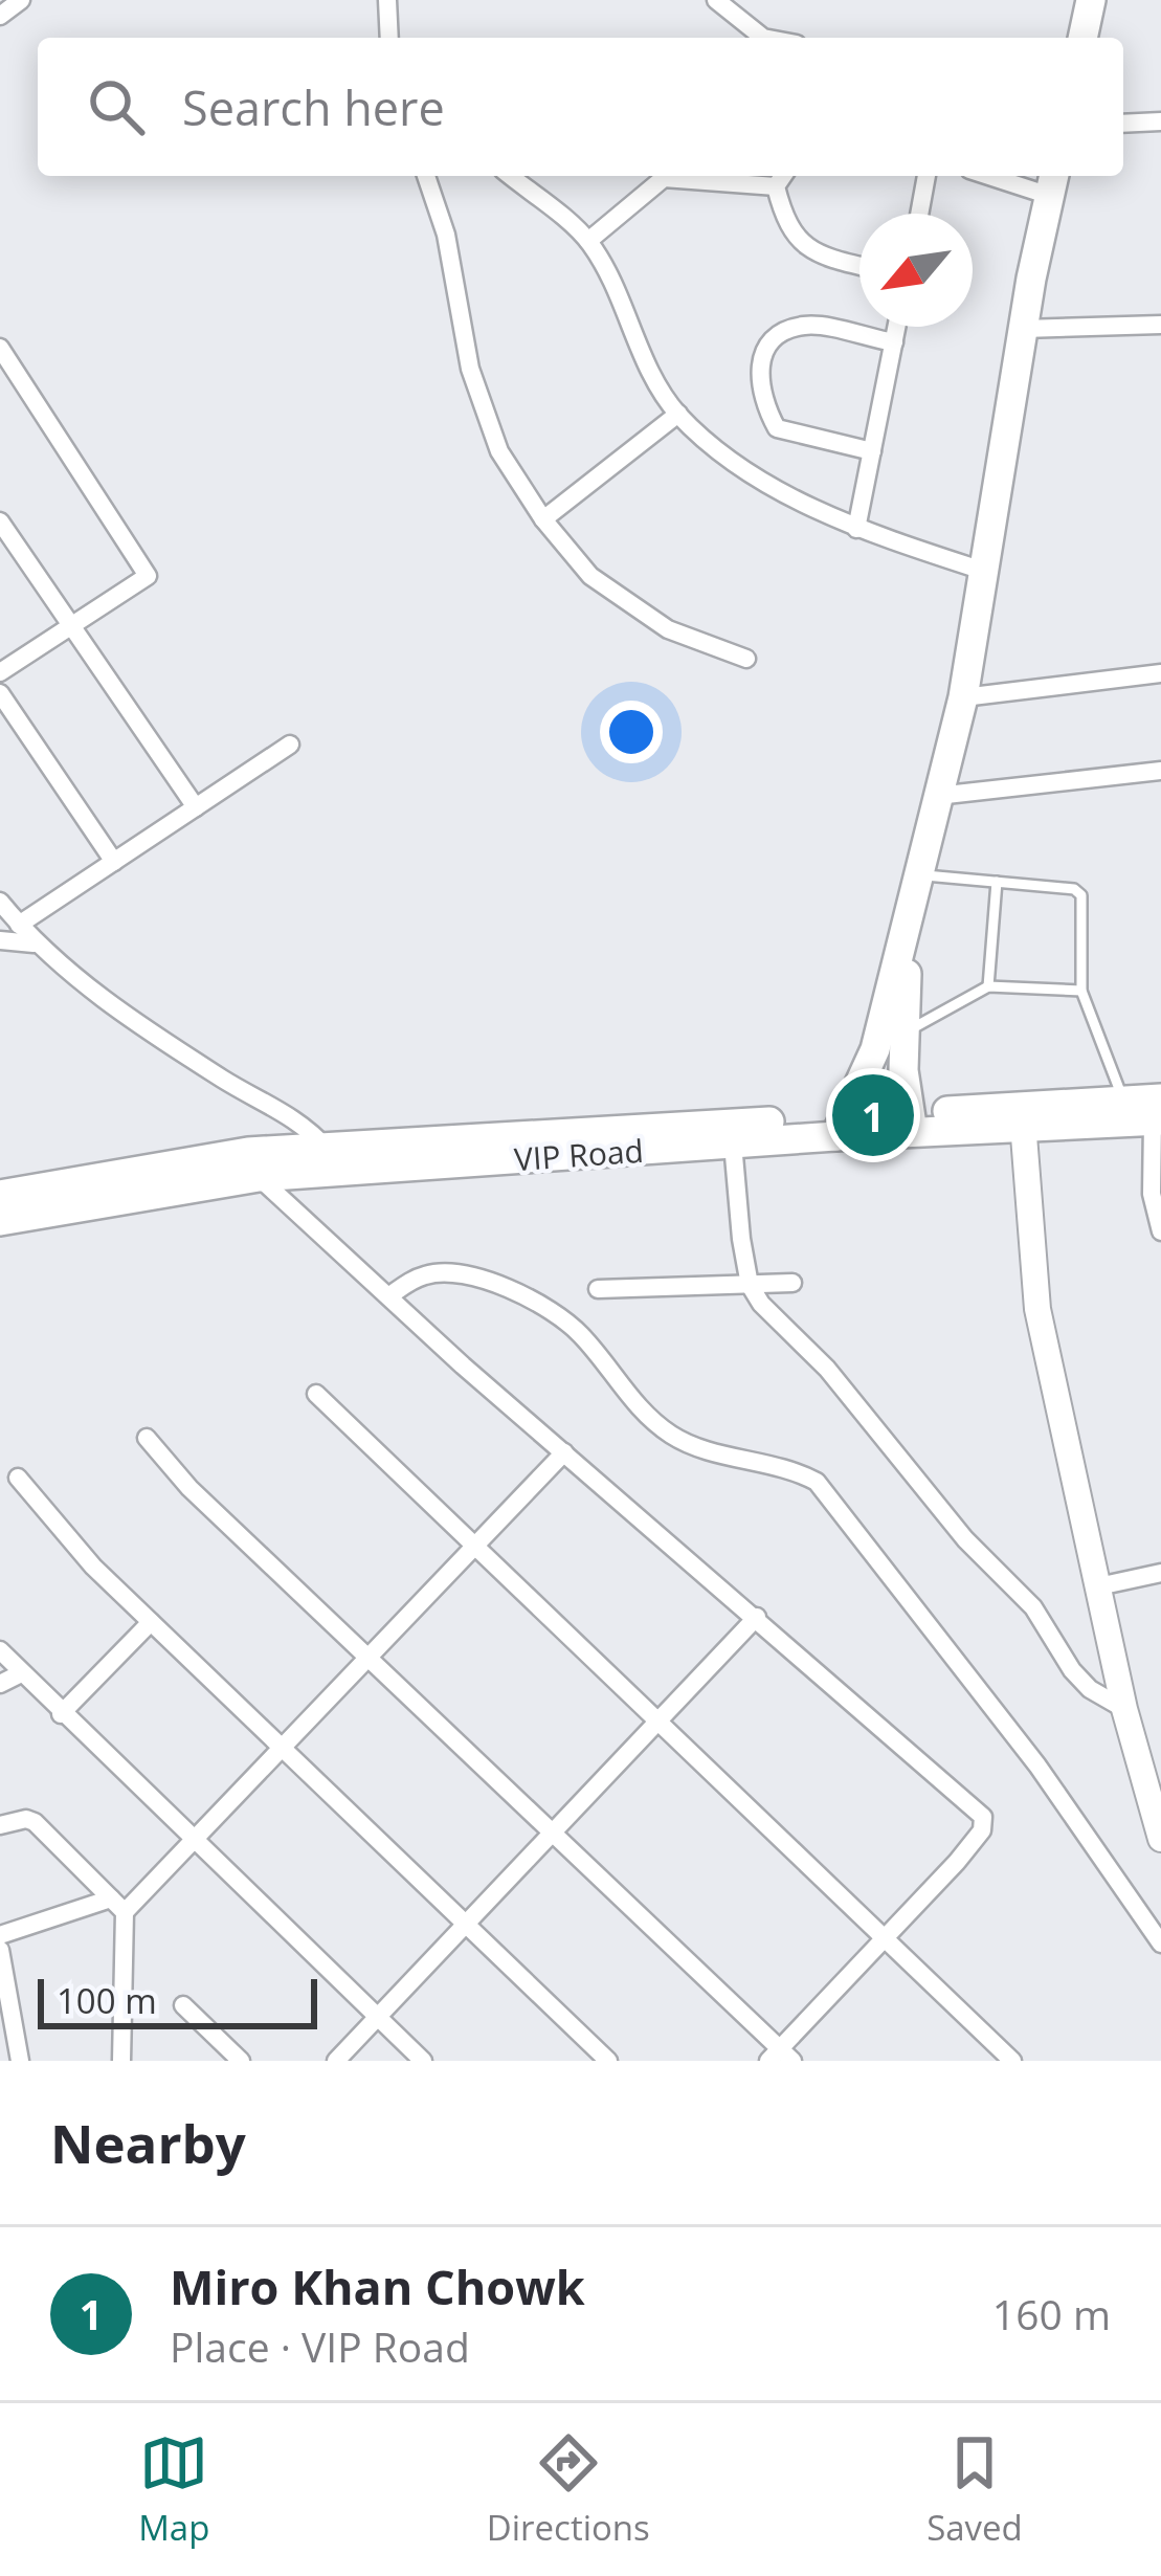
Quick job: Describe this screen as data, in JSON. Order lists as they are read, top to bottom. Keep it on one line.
{"streets":{"main road":["VIP Road"]},"scale_bar":"100 m","north":"bottom left","page":{"search":"Search here","pins":"1","scale":"100 m","heading":"Nearby","list":[{"mark":"1","name":"Miro Khan Chowk","note":"Place · VIP Road","value":"160 m"}],"nav":["Map","Directions","Saved"]}}
